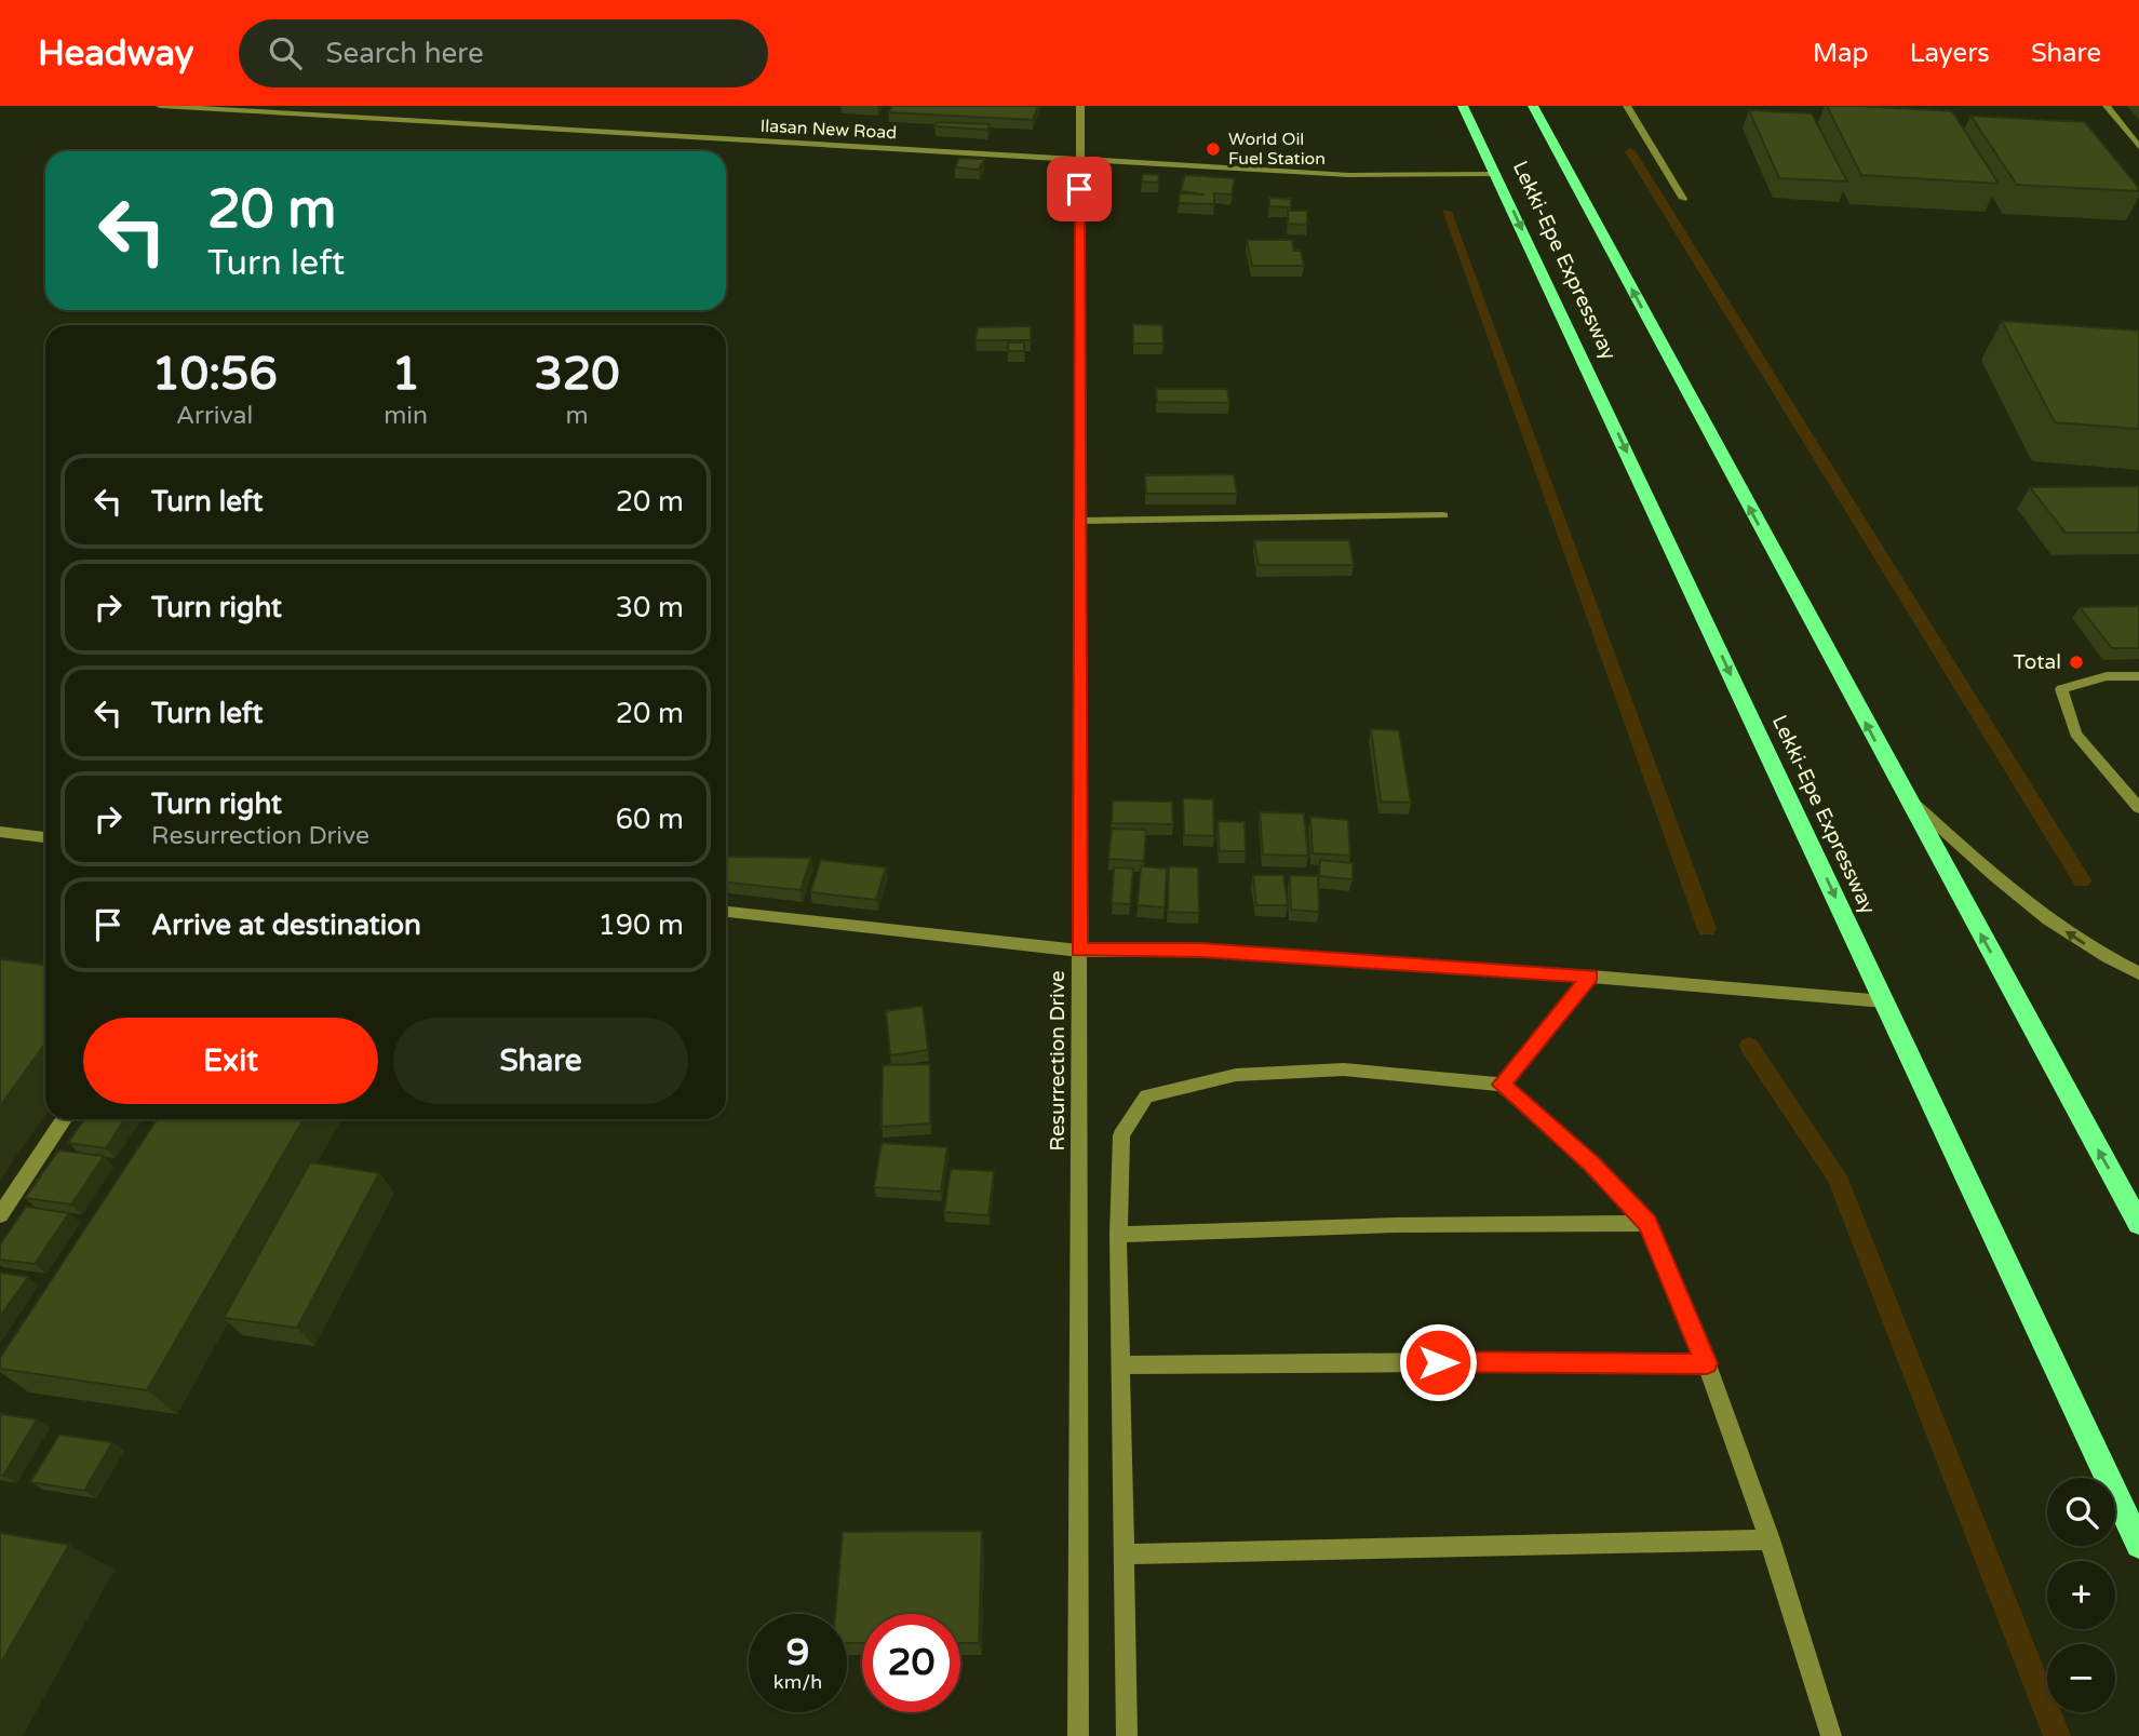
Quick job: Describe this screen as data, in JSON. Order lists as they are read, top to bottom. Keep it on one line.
{"streets":{"highway":["Lekki-Epe Expressway"],"street":["Ilasan New Road","Resurrection Drive"]},"crossings":[["Ilasan New Road","Lekki-Epe Expressway"],["Ilasan New Road","Resurrection Drive"]],"places":["World Oil Fuel Station","Total"],"page":{"header":"Headway","search":"Search here","nav":["Map","Layers","Share"],"turn":["20 m","Turn left"],"eta":["10:56","Arrival","1","min","320","m"],"list":[{"name":"Turn left","value":"20 m"},{"name":"Turn right","value":"30 m"},{"name":"Turn left","value":"20 m"},{"name":"Turn right","note":"Resurrection Drive","value":"60 m"},{"name":"Arrive at destination","value":"190 m"}],"buttons":["Exit","Share"],"map_buttons":["+","−"],"speed":"9 km/h","limit":"20"}}
